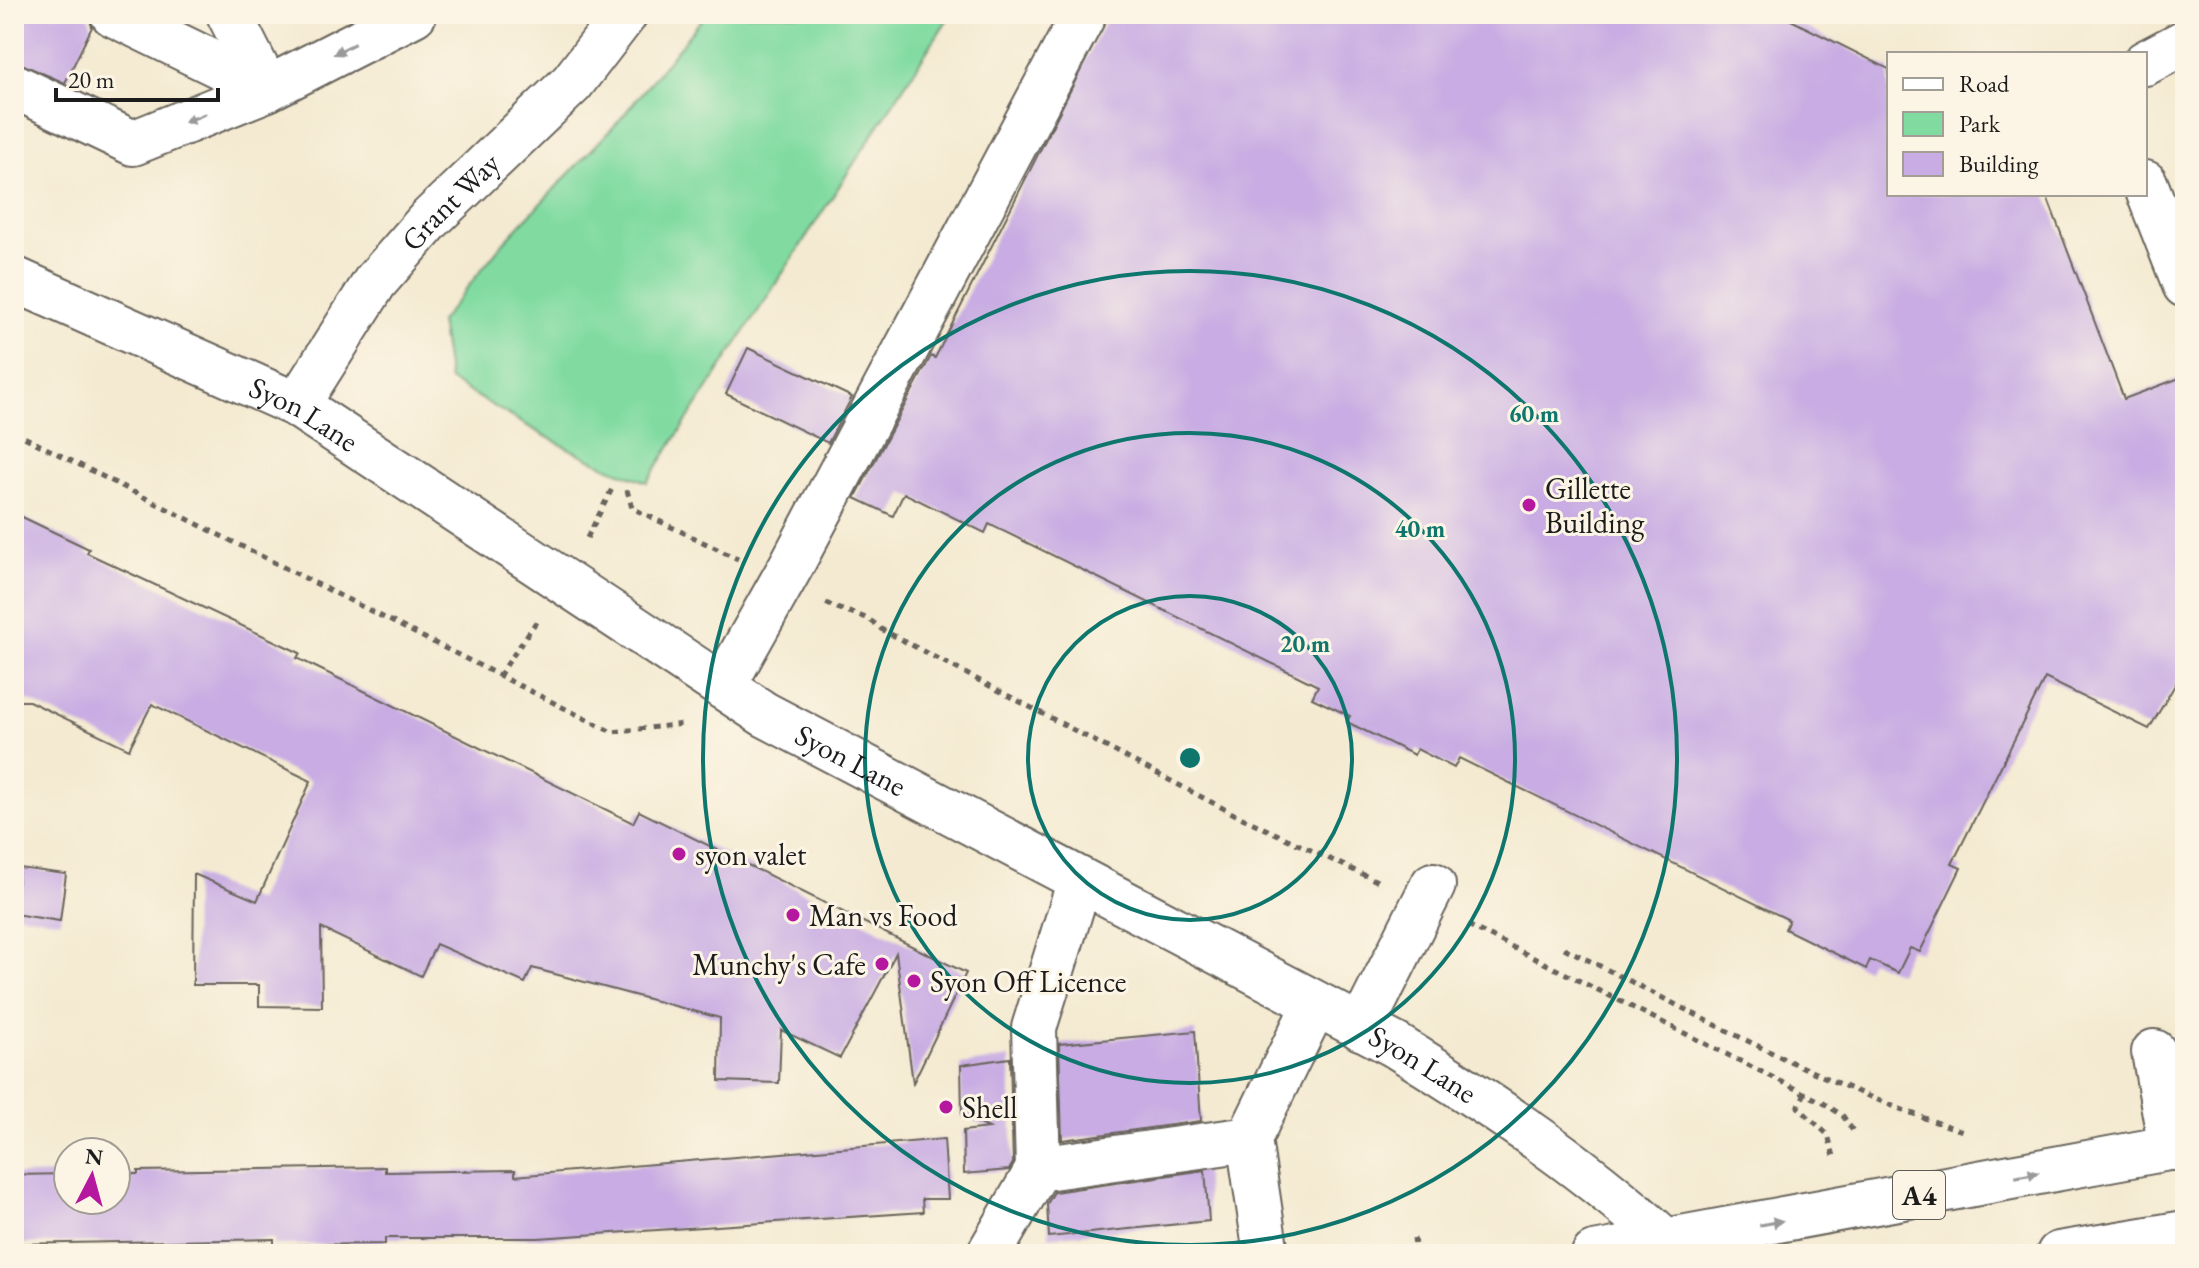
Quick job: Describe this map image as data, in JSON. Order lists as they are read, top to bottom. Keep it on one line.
{"streets":{"main road":["Grant Way","Syon Lane","A4"]},"crossings":[["Grant Way","Syon Lane"],["Syon Lane","A4"]],"places":["Gillette Building","syon valet","Man vs Food","Munchy's Cafe","Syon Off Licence","Shell"],"legend":["Road","Park","Building"],"scale_bar":"20 m","north":"top","rings":["60 m","40 m","20 m"]}
